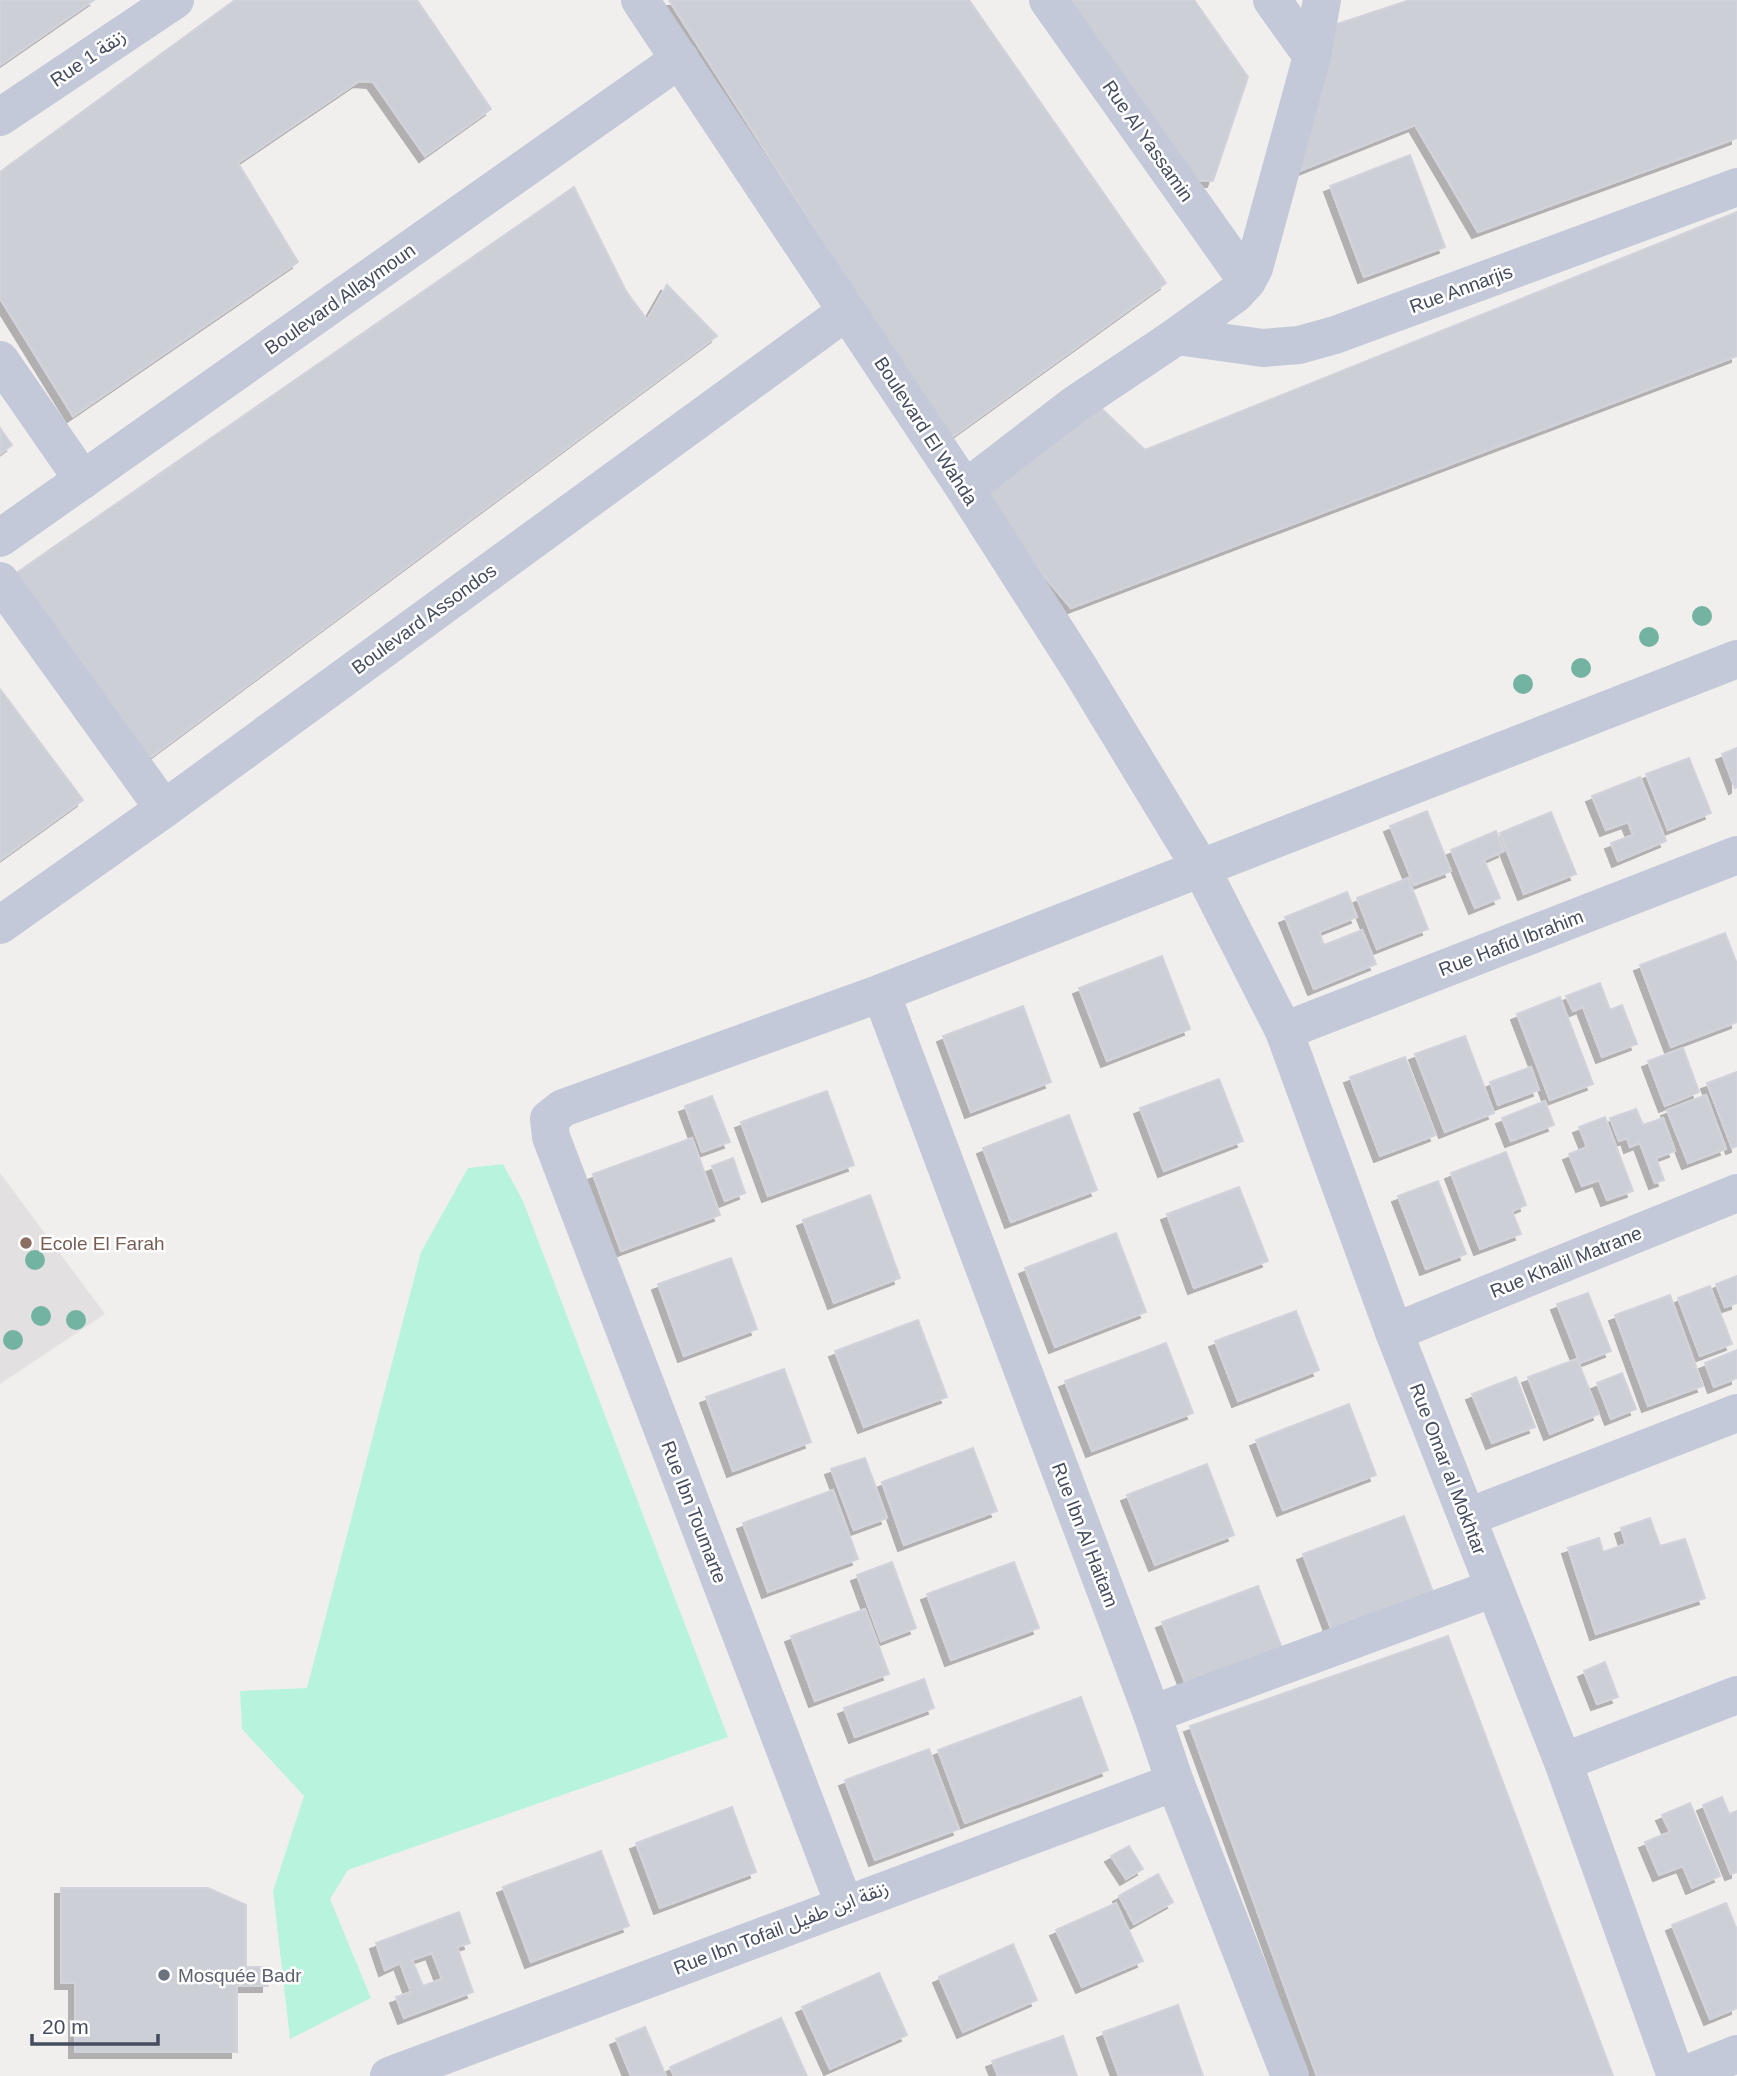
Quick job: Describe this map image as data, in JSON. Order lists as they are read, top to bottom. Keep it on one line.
{"streets":{"street":["Rue 1 زنقة","Rue Al Yassamin","Rue Annarjis","Boulevard Allaymoun","Boulevard El Wahda","Boulevard Assondos","Rue Hafid Ibrahim","Rue Khalil Matrane","Rue Omar al Mokhtar","Rue Ibn Toumarte","Rue Ibn Al Haitam","Rue Ibn Tofail زنقة ابن طفيل"]},"crossings":[["Boulevard Allaymoun","Boulevard El Wahda"],["Boulevard El Wahda","Boulevard Assondos"],["Boulevard El Wahda","Rue Omar al Mokhtar"],["Rue Hafid Ibrahim","Rue Omar al Mokhtar"],["Rue Khalil Matrane","Rue Omar al Mokhtar"],["Rue Ibn Toumarte","Rue Ibn Al Haitam"],["Rue Ibn Toumarte","Rue Ibn Tofail زنقة ابن طفيل"],["Rue Ibn Al Haitam","Rue Ibn Tofail زنقة ابن طفيل"]],"places":["Ecole El Farah","Mosquée Badr"],"scale_bar":"20 m"}
